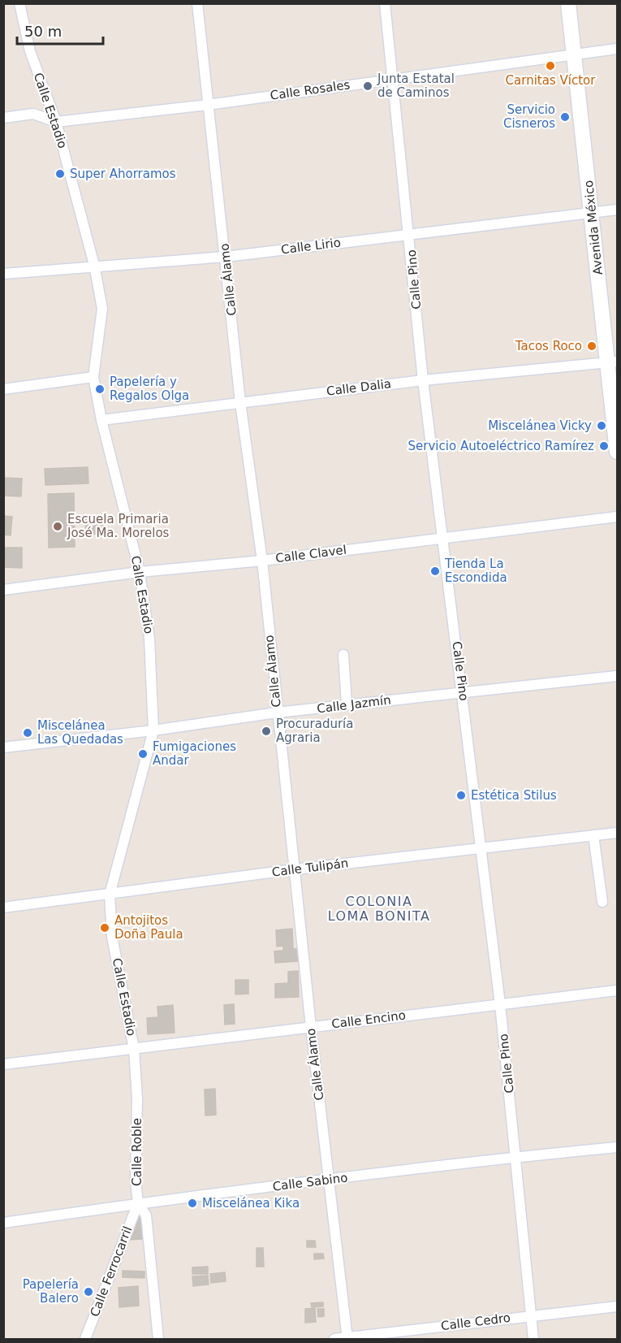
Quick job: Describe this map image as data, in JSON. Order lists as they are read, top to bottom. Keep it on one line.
{"streets":{"street":["Calle Rosales","Calle Estadio","Avenida México","Calle Lirio","Calle Álamo","Calle Pino","Calle Dalia","Calle Clavel","Calle Jazmín","Calle Tulipán","Calle Encino","Calle Roble","Calle Sabino","Calle Ferrocarril","Calle Cedro"]},"crossings":[["Calle Rosales","Calle Estadio"],["Calle Rosales","Avenida México"],["Calle Rosales","Calle Álamo"],["Calle Rosales","Calle Pino"],["Calle Estadio","Calle Lirio"],["Calle Estadio","Calle Dalia"],["Calle Estadio","Calle Clavel"],["Calle Estadio","Calle Jazmín"],["Calle Estadio","Calle Tulipán"],["Calle Estadio","Calle Encino"],["Calle Estadio","Calle Roble"],["Avenida México","Calle Lirio"],["Avenida México","Calle Dalia"],["Calle Lirio","Calle Álamo"],["Calle Lirio","Calle Pino"],["Calle Álamo","Calle Dalia"],["Calle Álamo","Calle Clavel"],["Calle Álamo","Calle Jazmín"],["Calle Álamo","Calle Tulipán"],["Calle Álamo","Calle Encino"],["Calle Álamo","Calle Sabino"],["Calle Álamo","Calle Cedro"],["Calle Pino","Calle Dalia"],["Calle Pino","Calle Clavel"],["Calle Pino","Calle Jazmín"],["Calle Pino","Calle Tulipán"],["Calle Pino","Calle Encino"],["Calle Pino","Calle Sabino"],["Calle Pino","Calle Cedro"],["Calle Encino","Calle Roble"],["Calle Roble","Calle Sabino"],["Calle Roble","Calle Ferrocarril"],["Calle Sabino","Calle Ferrocarril"]],"districts":["COLONIA LOMA BONITA"],"places":["Carnitas Víctor","Junta Estatal de Caminos","Servicio Cisneros","Super Ahorramos","Tacos Roco","Papelería y Regalos Olga","Miscelánea Vicky","Servicio Autoeléctrico Ramírez","Escuela Primaria José Ma. Morelos","Tienda La Escondida","Procuraduría Agraria","Miscelánea Las Quedadas","Fumigaciones Andar","Estética Stilus","Antojitos Doña Paula","Miscelánea Kika","Papelería Balero"],"scale_bar":"50 m"}
